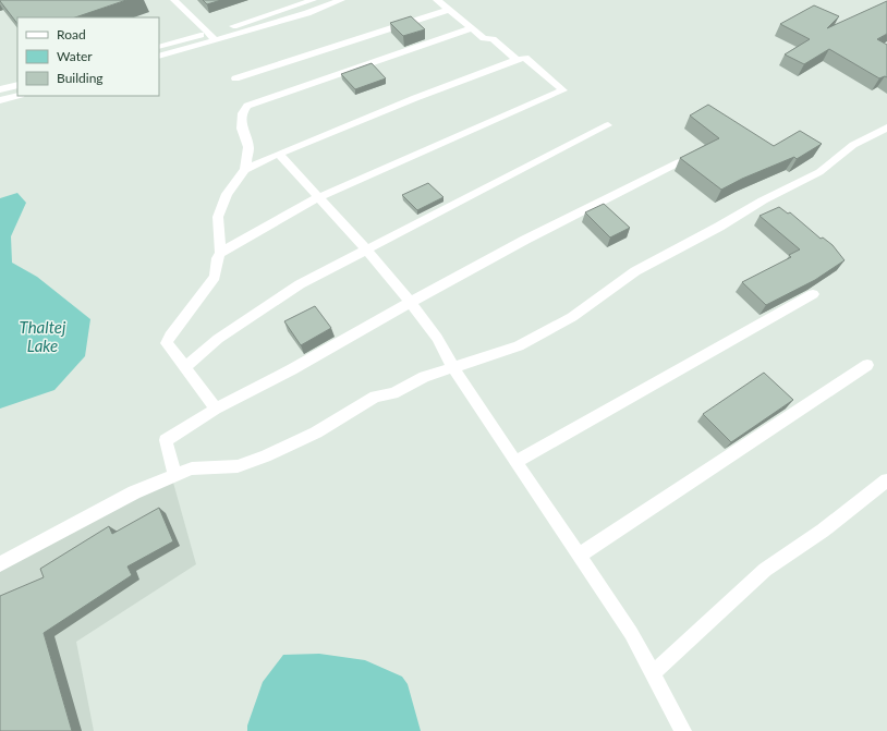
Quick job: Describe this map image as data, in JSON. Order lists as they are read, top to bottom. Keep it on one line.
{"water":["Thaltej Lake"],"legend":["Road","Water","Building"]}
